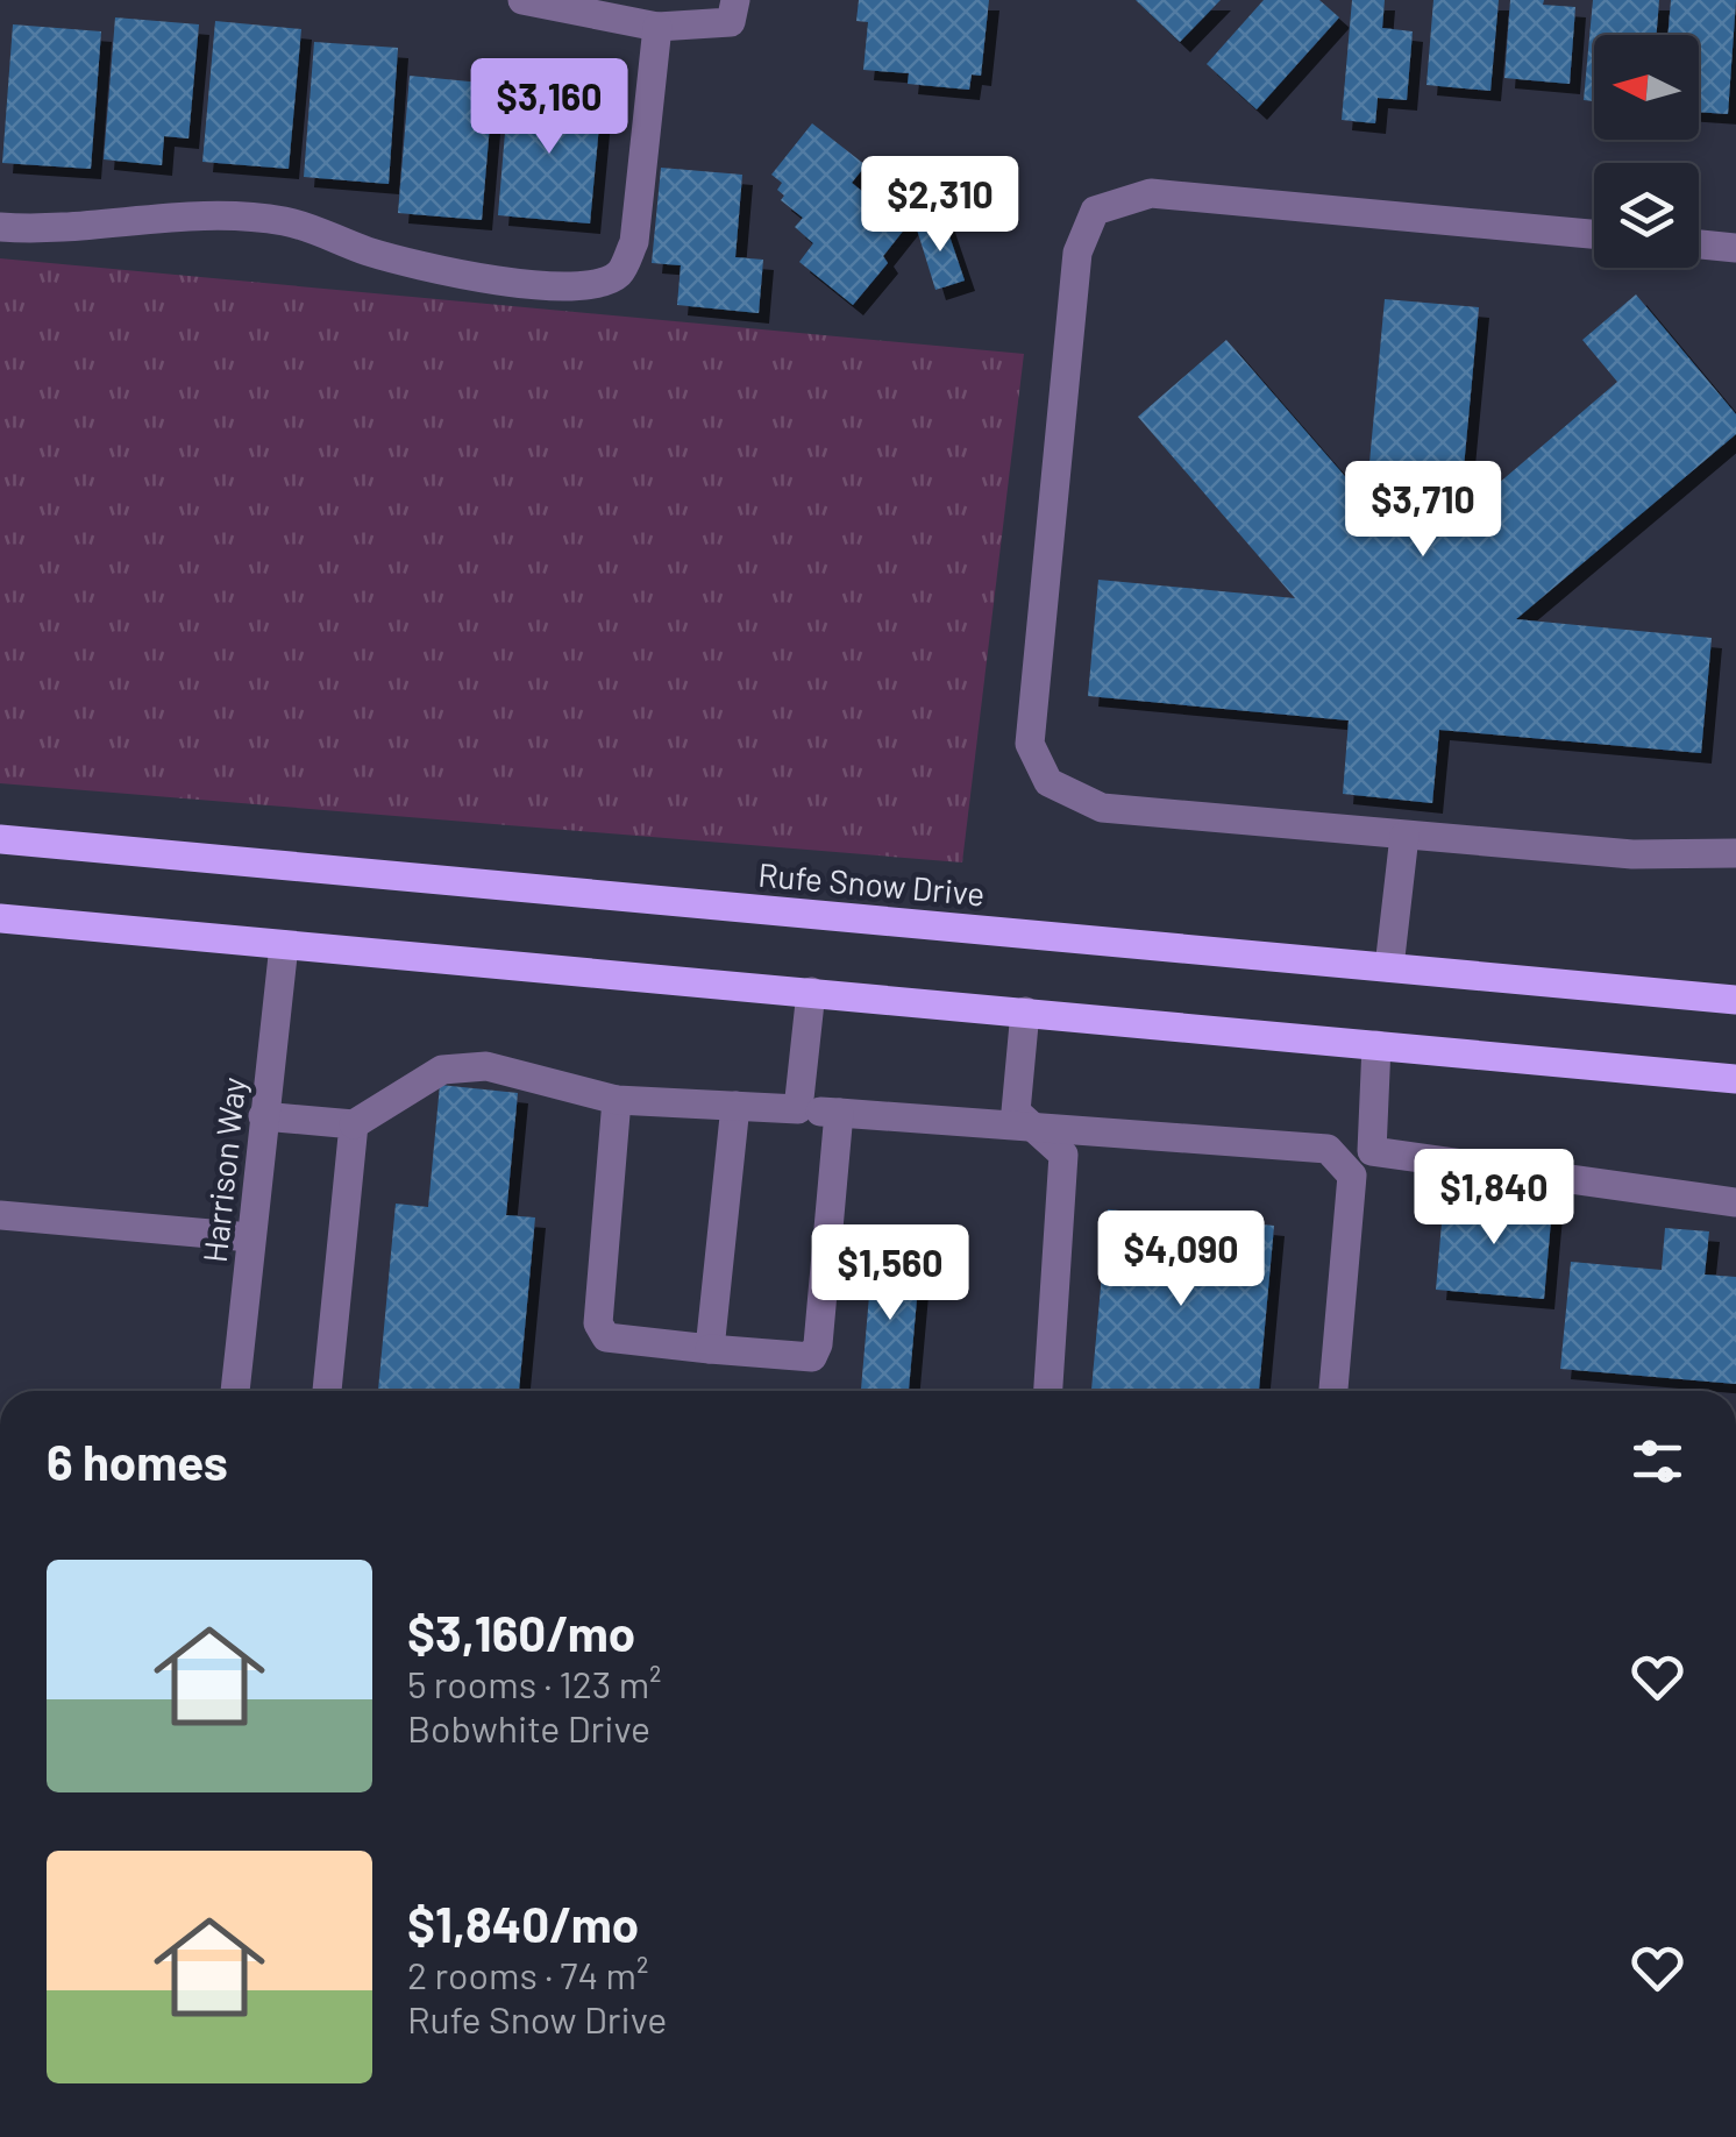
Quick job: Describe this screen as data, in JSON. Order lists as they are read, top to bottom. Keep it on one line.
{"streets":{"main road":["Rufe Snow Drive"],"street":["Harrison Way"]},"north":"left","page":{"price":["$3,160","$2,310","$3,710","$1,840","$4,090","$1,560"],"heading":"6 homes","list":[{"name":"$3,160/mo","note":"5 rooms · 123 m² · Bobwhite Drive"},{"name":"$1,840/mo","note":"2 rooms · 74 m² · Rufe Snow Drive"}]}}
